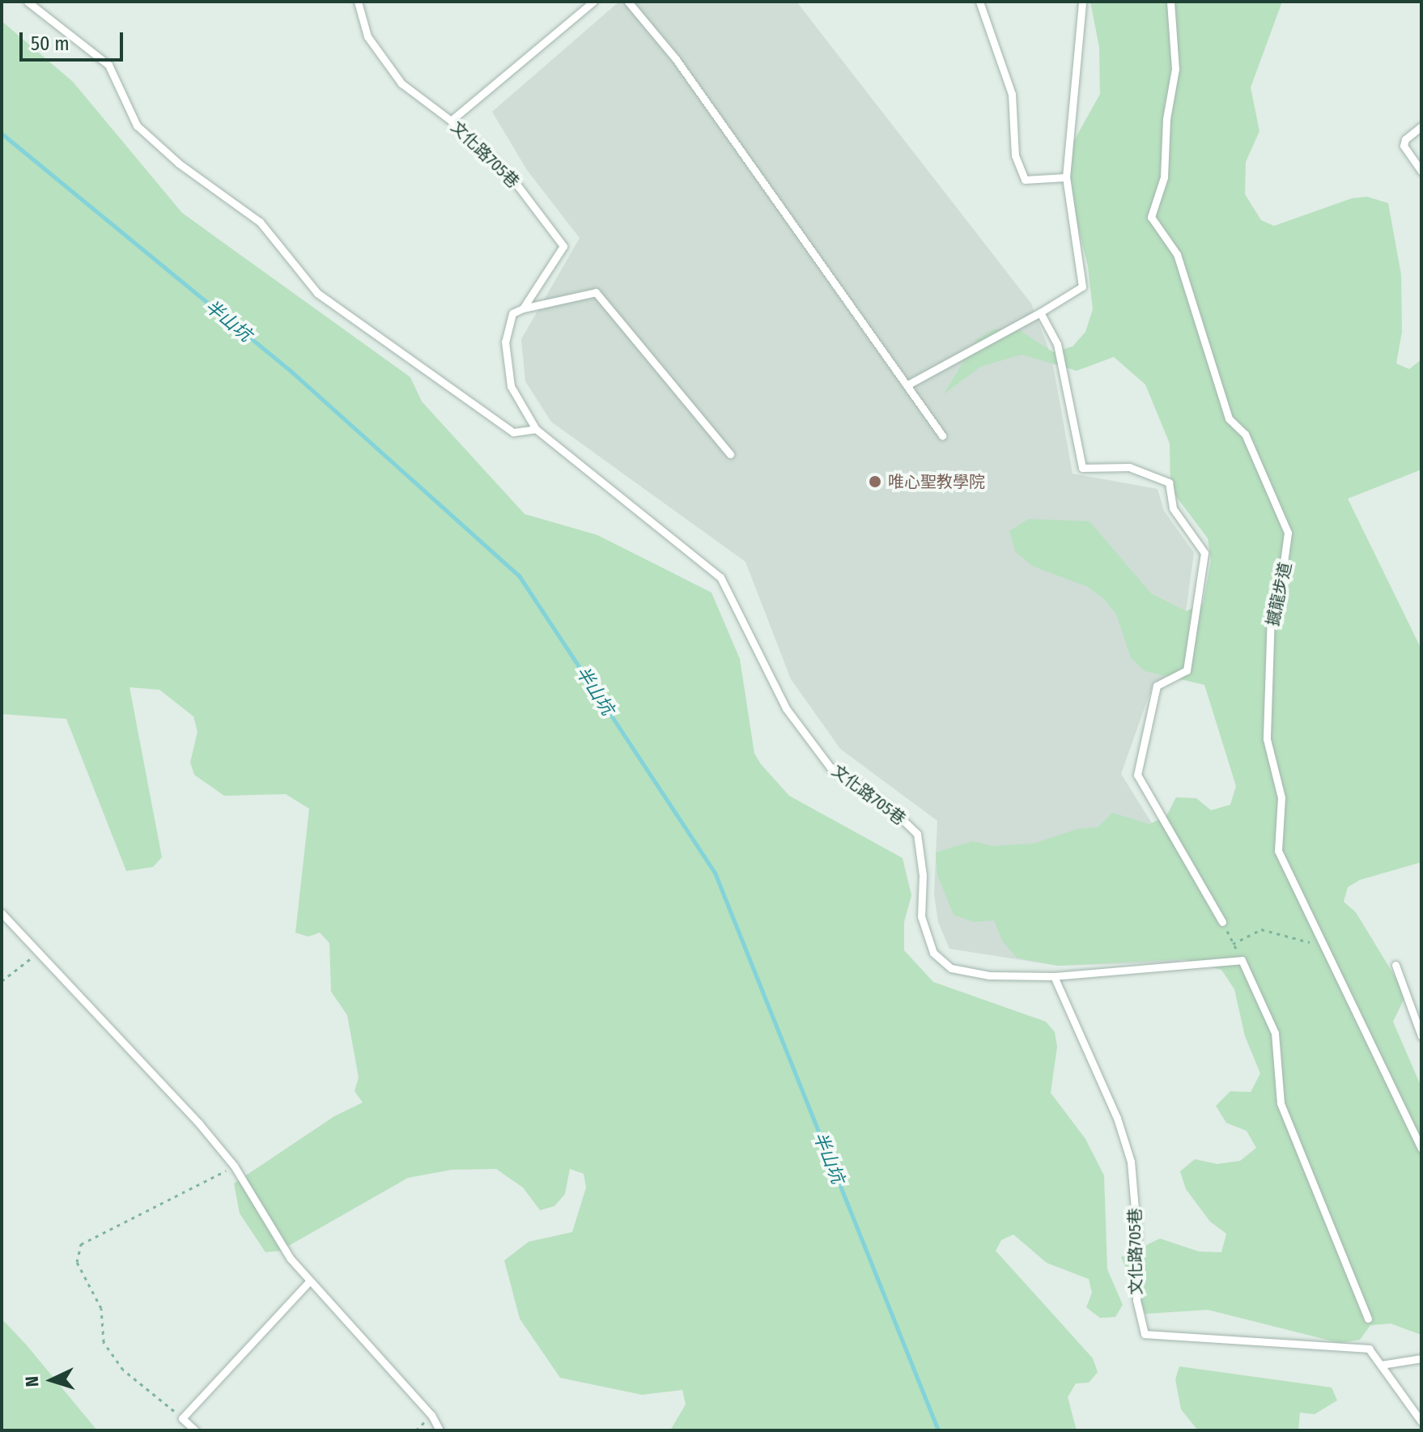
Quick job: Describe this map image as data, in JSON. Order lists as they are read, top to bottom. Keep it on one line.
{"streets":{"lane":["文化路705巷","撼龍步道"]},"water":["半山坑"],"places":["唯心聖教學院"],"scale_bar":"50 m","north":"left"}
